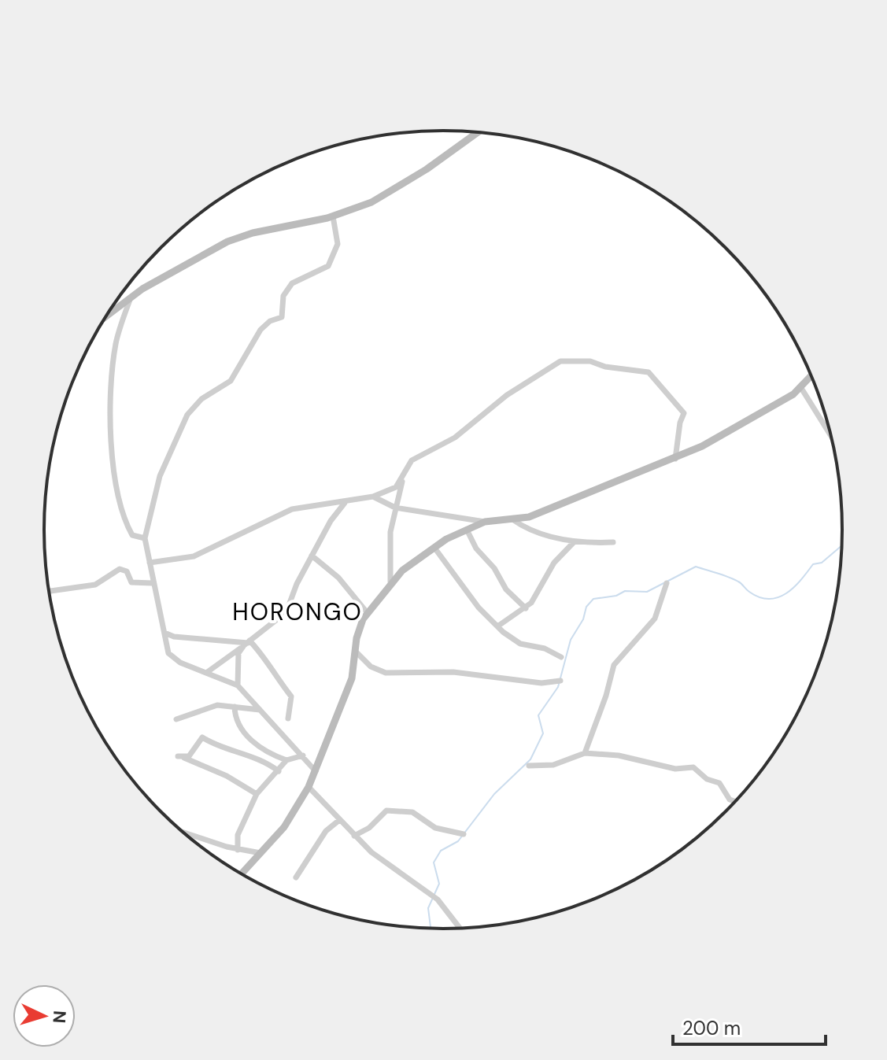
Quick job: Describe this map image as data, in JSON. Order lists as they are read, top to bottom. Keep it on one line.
{"districts":["HORONGO"],"scale_bar":"200 m","north":"right"}
